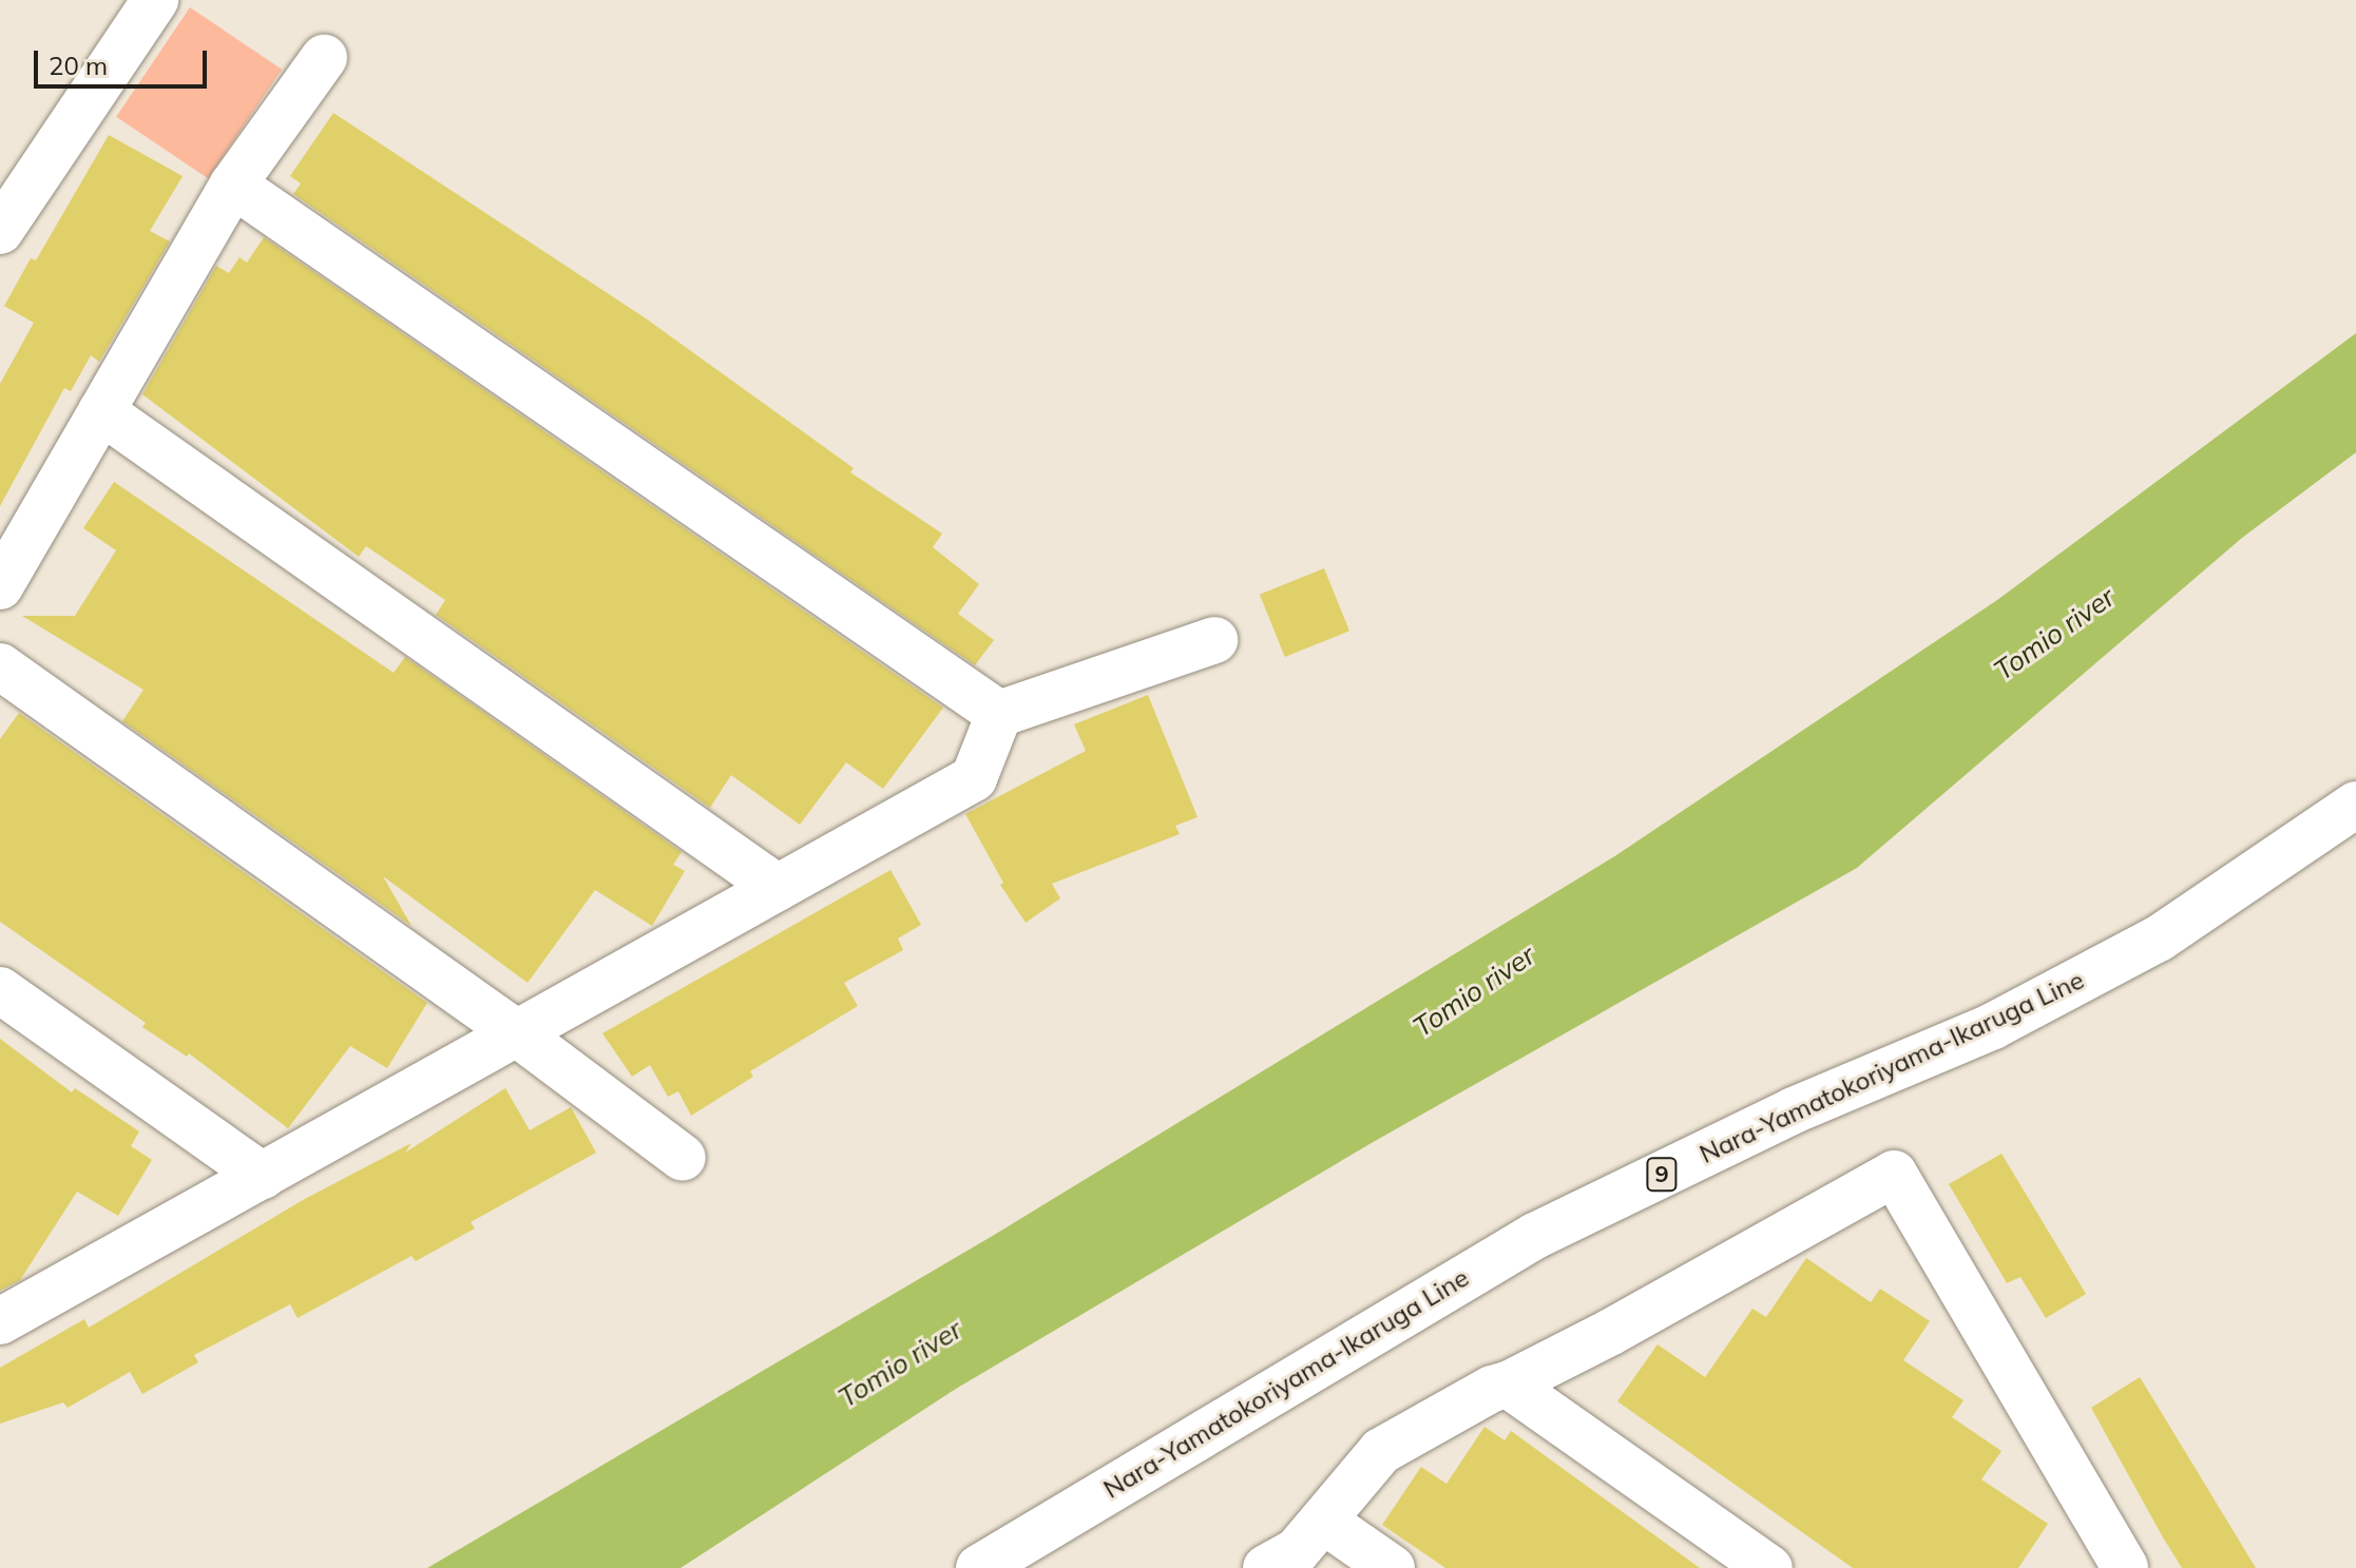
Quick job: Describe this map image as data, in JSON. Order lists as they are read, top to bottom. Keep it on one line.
{"streets":{"street":["Nara-Yamatokoriyama-Ikaruga Line","9"]},"water":["Tomio river"],"scale_bar":"20 m"}
